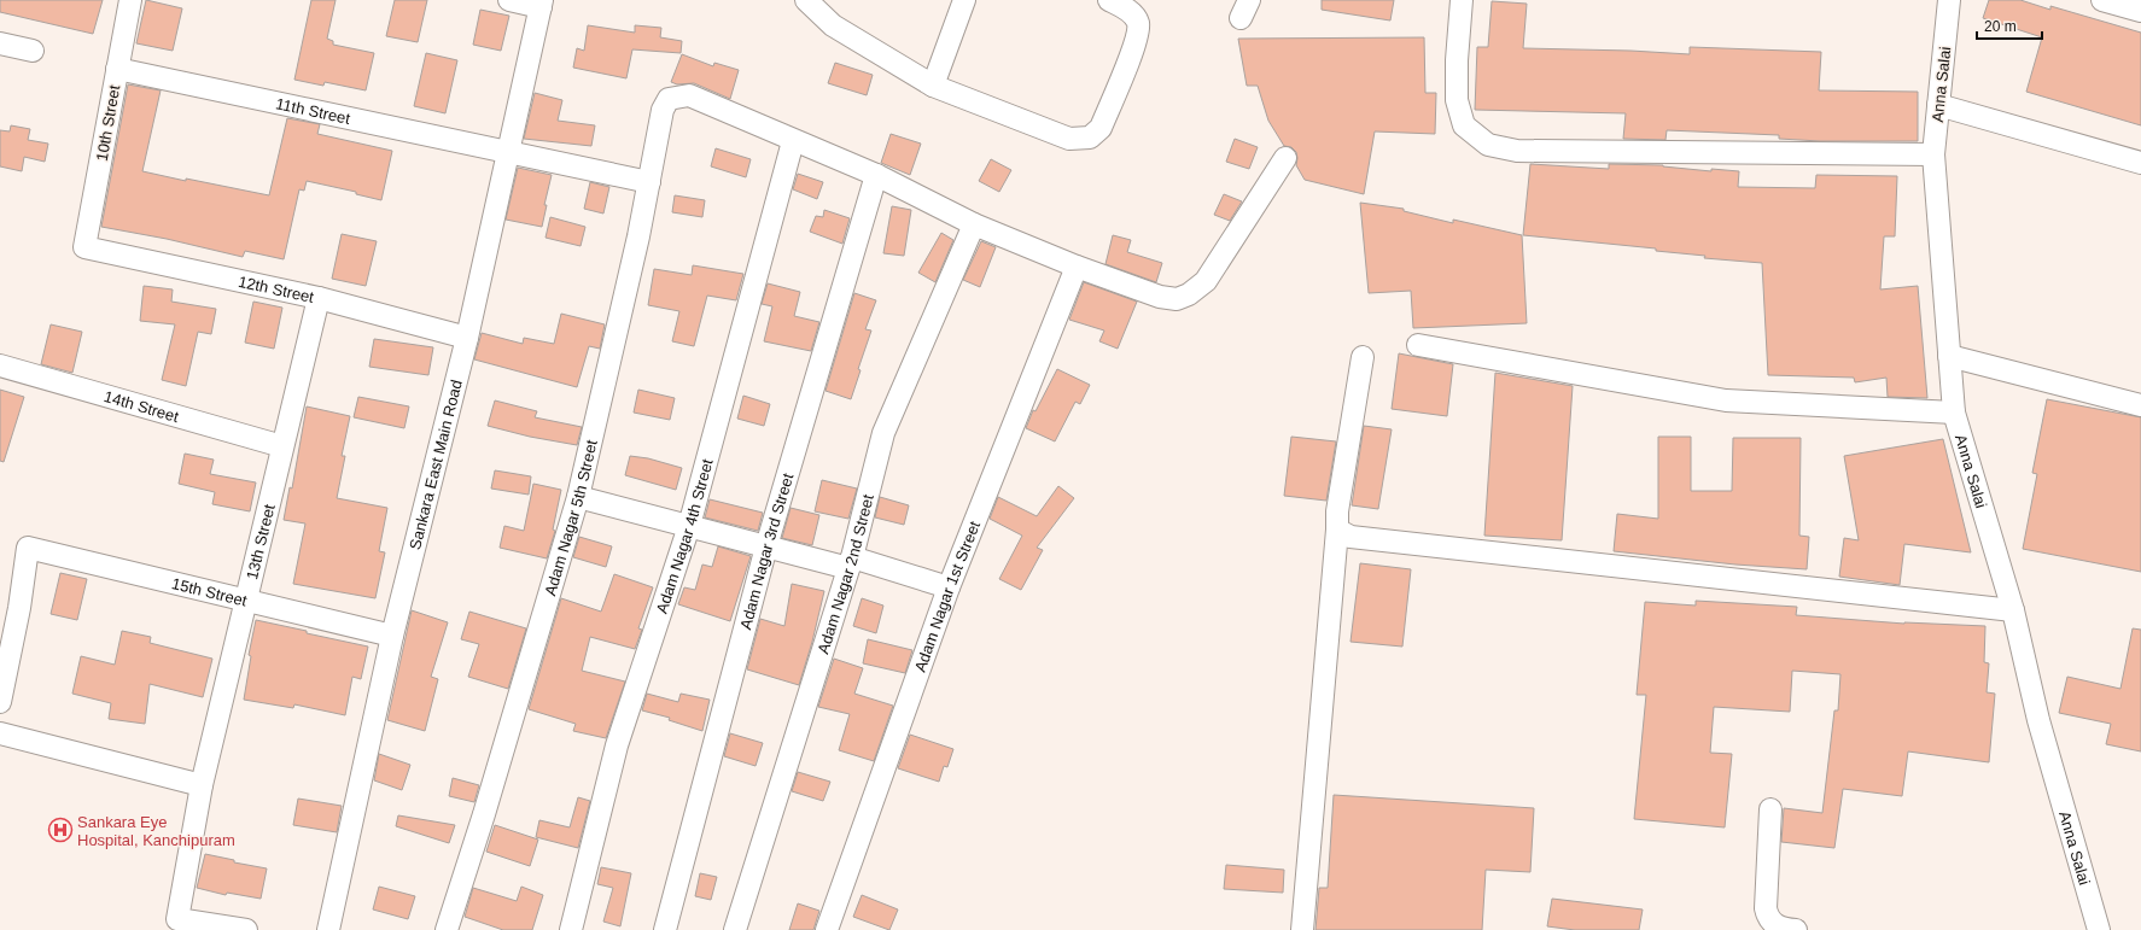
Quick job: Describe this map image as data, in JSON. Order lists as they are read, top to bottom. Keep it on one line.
{"streets":{"street":["Anna Salai","11th Street","10th Street","12th Street","14th Street","Sankara East Main Road","Adam Nagar 5th Street","Adam Nagar 4th Street","13th Street","Adam Nagar 3rd Street","Adam Nagar 2nd Street","15th Street","Adam Nagar 1st Street"]},"crossings":[["11th Street","10th Street"],["11th Street","Sankara East Main Road"],["11th Street","Adam Nagar 5th Street"],["10th Street","12th Street"],["12th Street","Sankara East Main Road"],["12th Street","13th Street"],["14th Street","13th Street"],["Sankara East Main Road","15th Street"],["Adam Nagar 5th Street","Adam Nagar 4th Street"],["13th Street","15th Street"]],"places":{"hospital":["Sankara Eye Hospital, Kanchipuram"]},"scale_bar":"20 m"}
